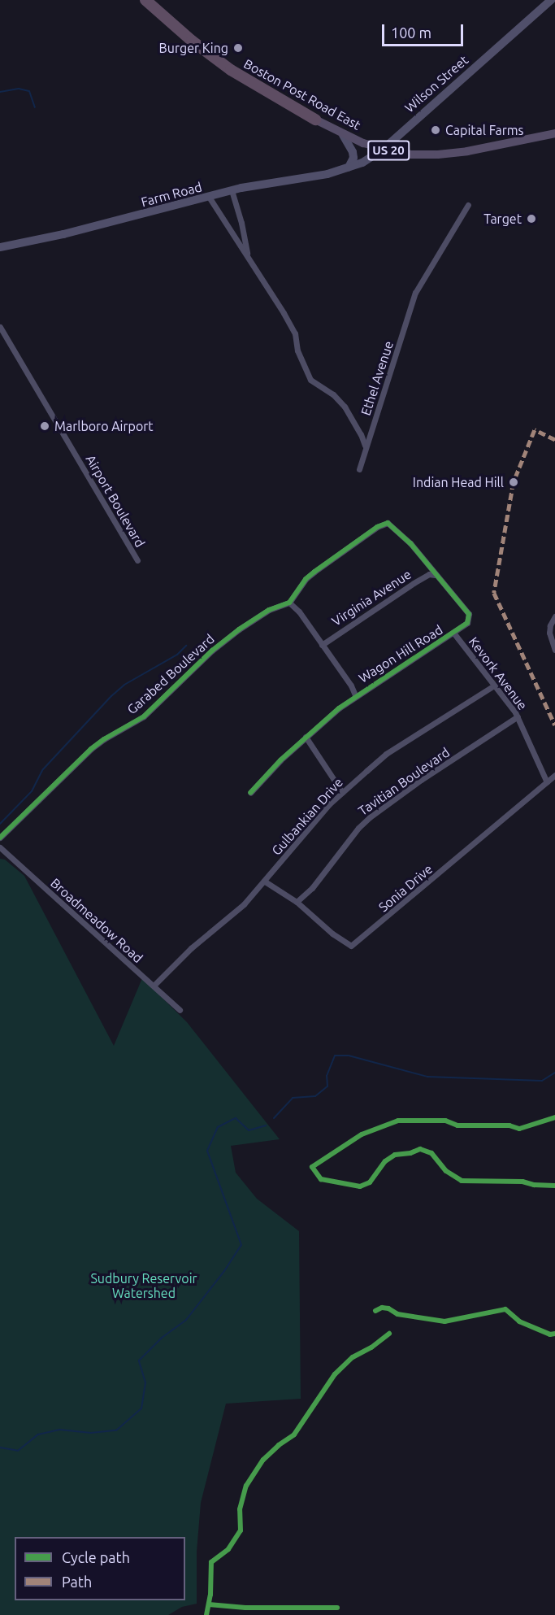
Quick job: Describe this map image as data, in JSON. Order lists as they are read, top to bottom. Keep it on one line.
{"streets":{"highway":["Boston Post Road East","US 20"],"street":["Wilson Street","Farm Road","Ethel Avenue","Airport Boulevard","Virginia Avenue","Wagon Hill Road","Kevork Avenue","Garabed Boulevard","Tavitian Boulevard","Gulbankian Drive","Sonia Drive","Broadmeadow Road"]},"crossings":[["Wilson Street","Boston Post Road East"],["Wilson Street","Farm Road"],["Boston Post Road East","Farm Road"],["Virginia Avenue","Wagon Hill Road"],["Wagon Hill Road","Kevork Avenue"],["Wagon Hill Road","Garabed Boulevard"],["Kevork Avenue","Tavitian Boulevard"],["Kevork Avenue","Gulbankian Drive"],["Kevork Avenue","Sonia Drive"],["Tavitian Boulevard","Sonia Drive"],["Gulbankian Drive","Sonia Drive"],["Gulbankian Drive","Broadmeadow Road"]],"parks":["Sudbury Reservoir Watershed"],"places":["Burger King","Capital Farms","Target","Marlboro Airport","Indian Head Hill"],"legend":["Cycle path","Path"],"scale_bar":"100 m"}
